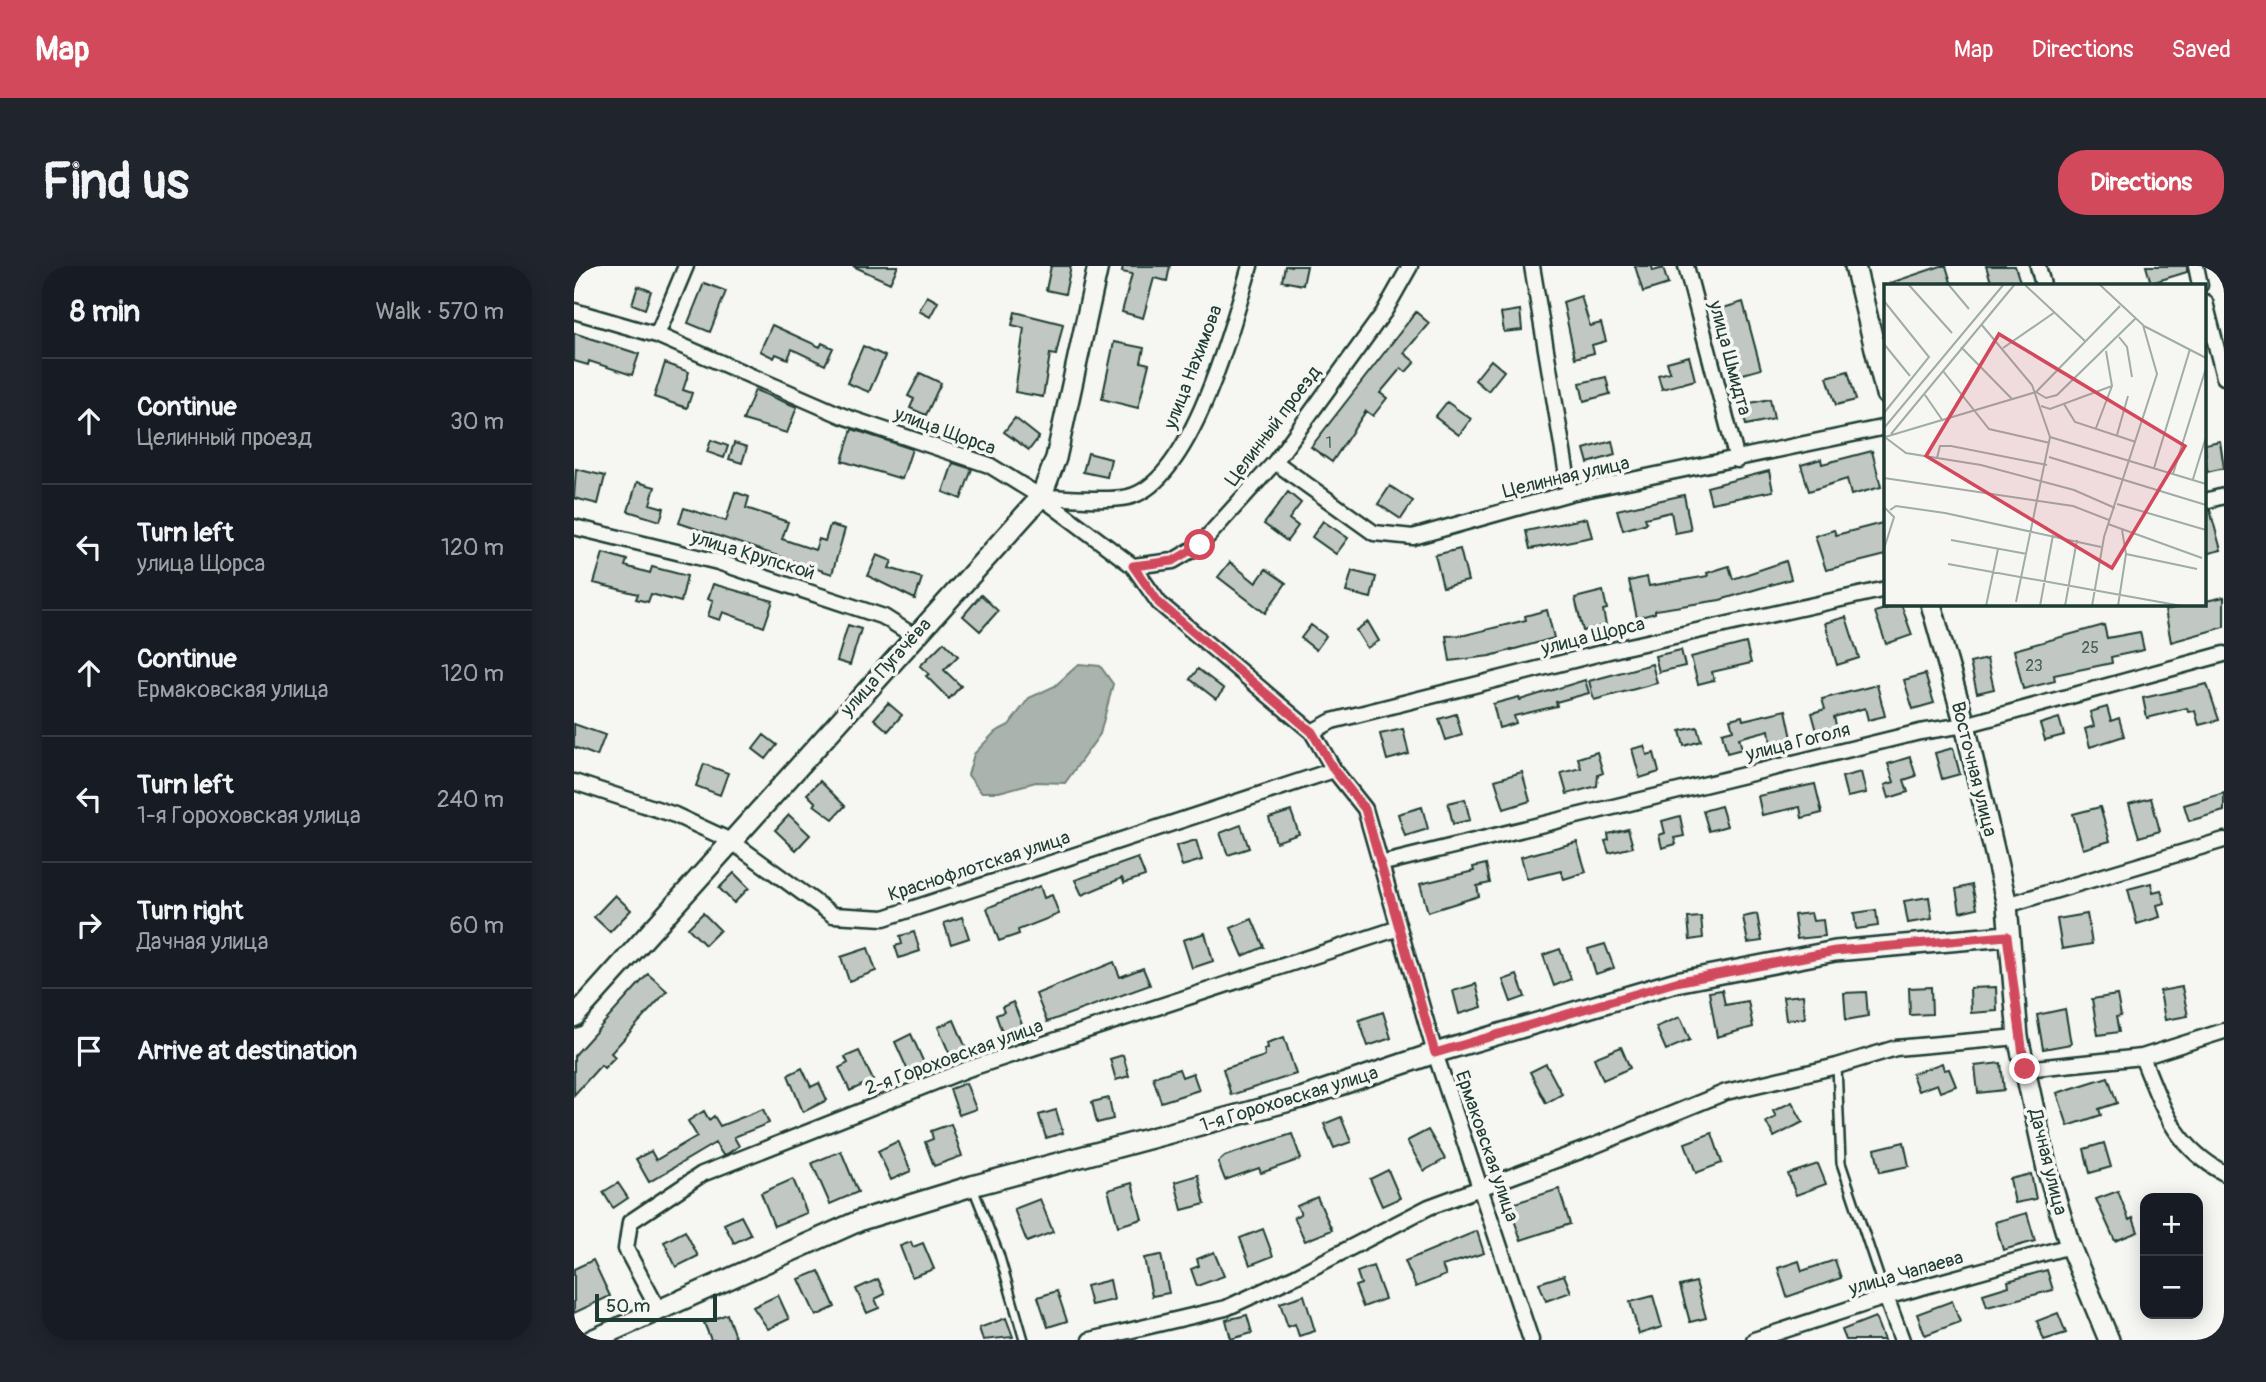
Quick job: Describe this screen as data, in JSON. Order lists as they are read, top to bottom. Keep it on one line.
{"streets":{"street":["улица Шмидта","улица Нахимова","Целинный проезд","улица Щорса","Целинная улица","улица Крупской","улица Пугачёва","улица Гоголя","Восточная улица","Краснофлотская улица","2-я Гороховская улица","1-я Гороховская улица","Ермаковская улица","Дачная улица","улица Чапаева"]},"crossings":[["улица Шмидта","Целинная улица"],["улица Нахимова","улица Щорса"],["улица Нахимова","улица Пугачёва"],["Целинный проезд","улица Щорса"],["Целинный проезд","Целинная улица"],["улица Щорса","улица Пугачёва"],["улица Щорса","Краснофлотская улица"],["улица Щорса","Ермаковская улица"],["улица Крупской","улица Пугачёва"],["улица Пугачёва","Краснофлотская улица"],["улица Гоголя","Восточная улица"],["улица Гоголя","Ермаковская улица"],["Восточная улица","1-я Гороховская улица"],["Восточная улица","Дачная улица"],["Краснофлотская улица","Ермаковская улица"],["2-я Гороховская улица","1-я Гороховская улица"],["2-я Гороховская улица","Ермаковская улица"],["1-я Гороховская улица","Ермаковская улица"],["1-я Гороховская улица","Дачная улица"],["Дачная улица","улица Чапаева"]],"house_numbers":["1","25","23"],"scale_bar":"50 m","page":{"header":"Map","nav":["Map","Directions","Saved"],"buttons":"Directions","title":"Find us","heading":["8 min","Walk · 570 m"],"list":[["Continue","Целинный проезд","30 m"],["Turn left","улица Щорса","120 m"],["Continue","Ермаковская улица","120 m"],["Turn left","1-я Гороховская улица","240 m"],["Turn right","Дачная улица","60 m"],"Arrive at destination"],"map_buttons":["+","−"],"scale":"50 m"}}
